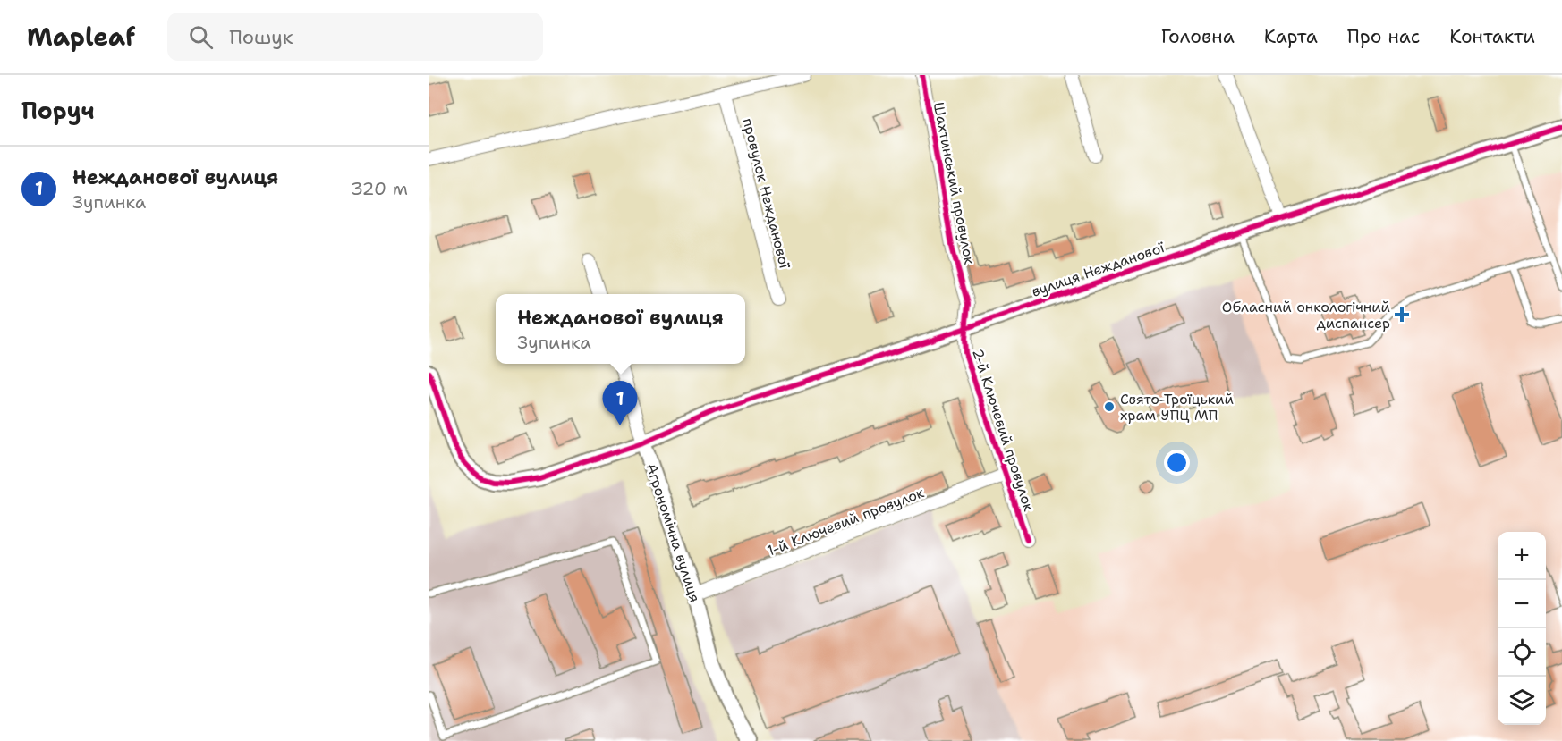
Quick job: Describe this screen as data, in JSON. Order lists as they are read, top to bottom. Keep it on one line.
{"streets":{"street":["Шахтинський провулок","провулок Нежданової","вулиця Нежданової","2-й Ключевий провулок","1-й Ключевий провулок","Агрономічна вулиця"]},"crossings":[["Шахтинський провулок","вулиця Нежданової"],["Шахтинський провулок","2-й Ключевий провулок"],["вулиця Нежданової","2-й Ключевий провулок"],["вулиця Нежданової","Агрономічна вулиця"],["2-й Ключевий провулок","1-й Ключевий провулок"],["1-й Ключевий провулок","Агрономічна вулиця"]],"places":{"health":["Обласний онкологічний диспансер"],"other":["Свято-Троїцький храм УПЦ МП"]},"page":{"header":"Mapleaf","search":"Пошук","nav":["Головна","Карта","Про нас","Контакти"],"heading":"Поруч","list":[{"mark":"1","name":"Нежданової вулиця","note":"Зупинка","value":"320 m"}],"popup":["Нежданової вулиця","Зупинка"],"pins":"1","map_buttons":["+","−"]}}
